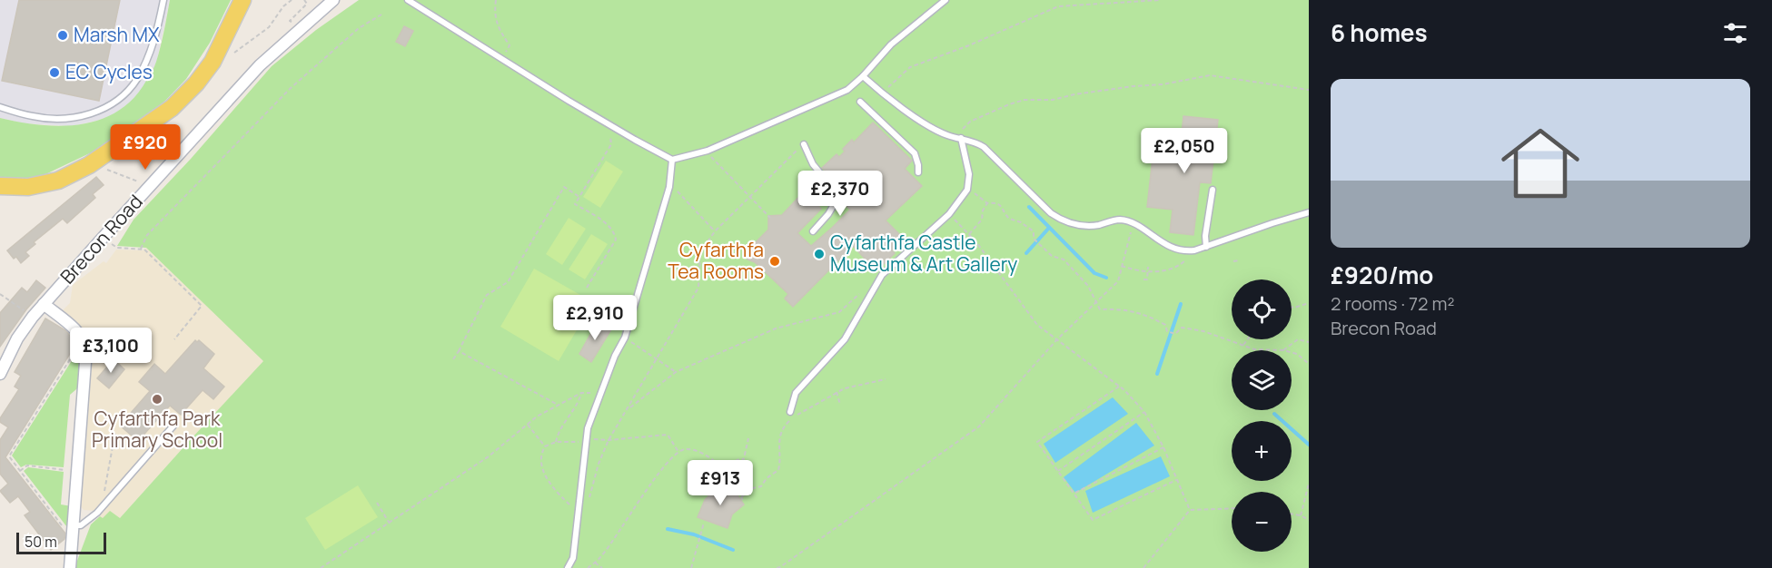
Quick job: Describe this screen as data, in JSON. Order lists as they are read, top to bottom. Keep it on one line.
{"streets":{"street":["Brecon Road"]},"places":["Marsh MX","EC Cycles","Cyfarthfa Castle Museum & Art Gallery","Cyfarthfa Tea Rooms","Cyfarthfa Park Primary School"],"scale_bar":"50 m","page":{"heading":"6 homes","list":[{"name":"£920/mo","note":"2 rooms · 72 m² · Brecon Road"}],"price":["£920","£2,050","£2,370","£2,910","£3,100","£913"],"map_buttons":["+","−"],"scale":"50 m"}}
